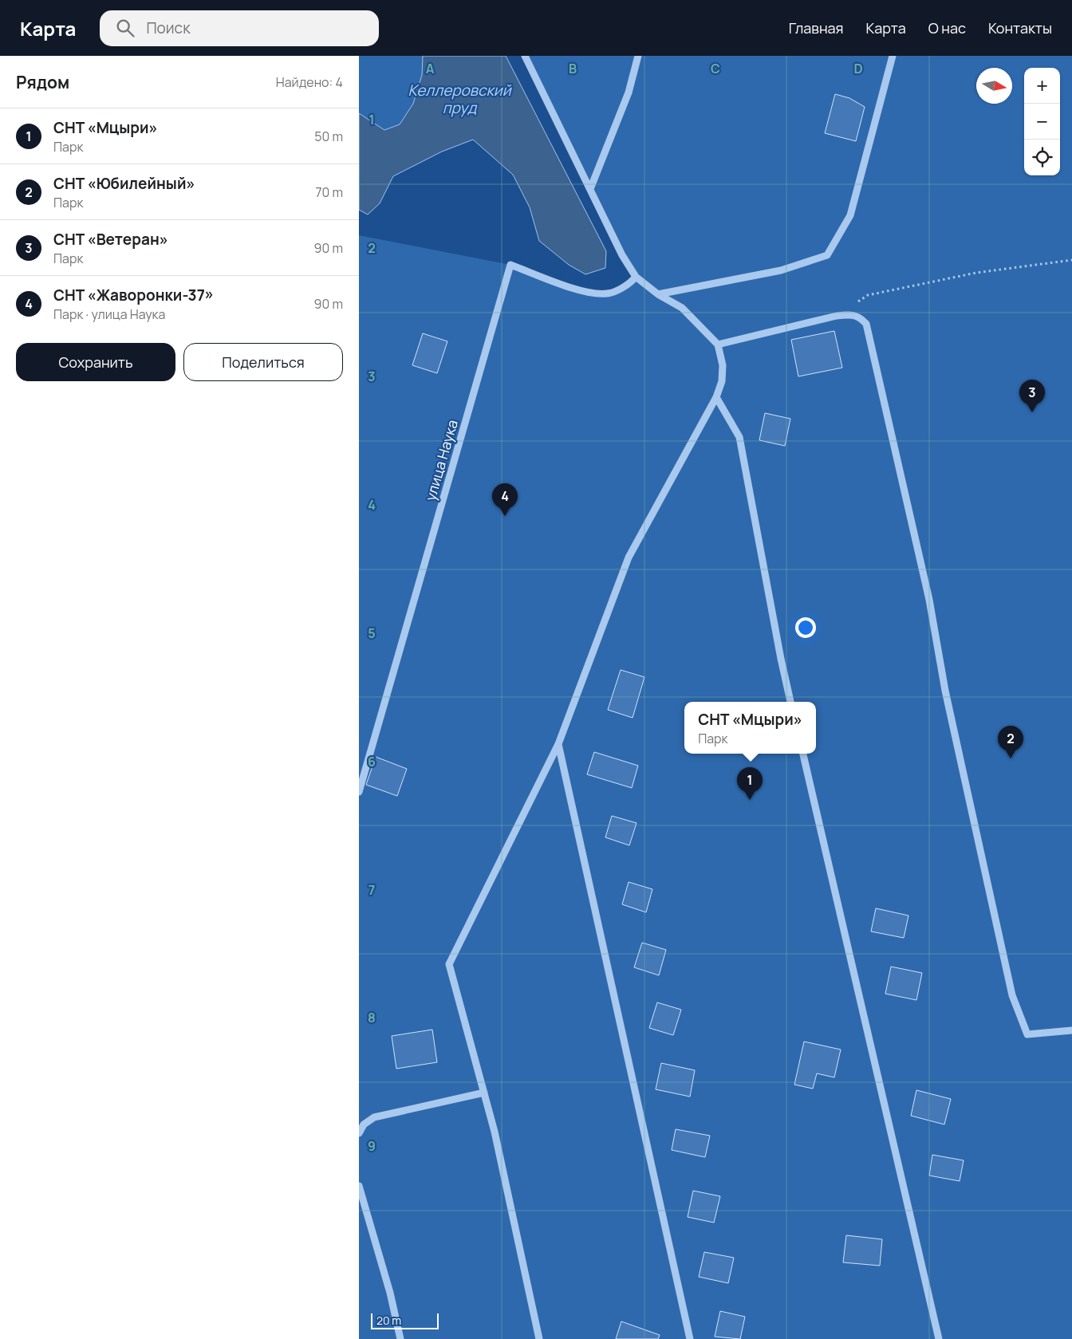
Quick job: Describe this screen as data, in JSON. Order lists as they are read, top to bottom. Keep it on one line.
{"streets":{"street":["улица Наука"]},"water":["Келлеровский пруд"],"scale_bar":"20 m","north":"right","page":{"header":"Карта","search":"Поиск","nav":["Главная","Карта","О нас","Контакты"],"heading":["Рядом","Найдено: 4"],"map_buttons":["+","−"],"list":[{"mark":"1","name":"СНТ «Мцыри»","note":"Парк","value":"50 m"},{"mark":"2","name":"СНТ «Юбилейный»","note":"Парк","value":"70 m"},{"mark":"3","name":"СНТ «Ветеран»","note":"Парк","value":"90 m"},{"mark":"4","name":"СНТ «Жаворонки-37»","note":"Парк · улица Наука","value":"90 m"}],"buttons":["Сохранить","Поделиться"],"pins":["3","4","2","1"],"popup":["СНТ «Мцыри»","Парк"],"scale":"20 m"},"grid":{"columns":["A","B","C","D"],"rows":["1","2","3","4","5","6","7","8","9"]}}
